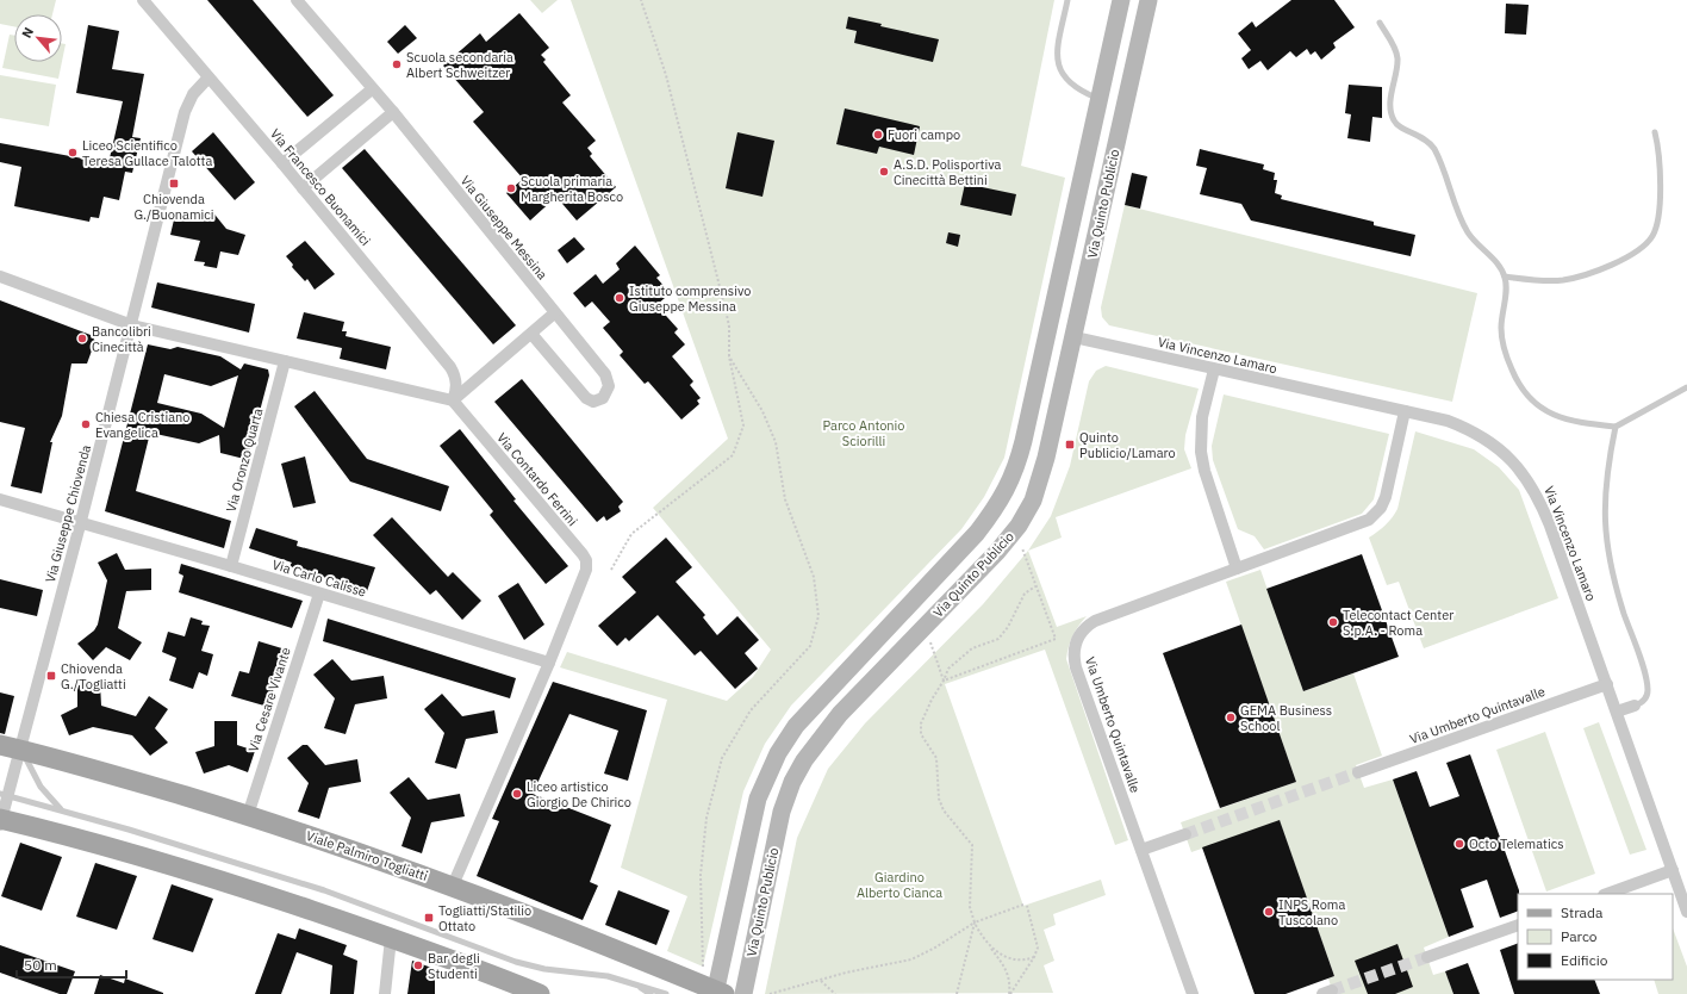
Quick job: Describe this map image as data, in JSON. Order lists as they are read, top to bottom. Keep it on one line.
{"streets":{"main road":["Viale Palmiro Togliatti"],"street":["Via Francesco Buonamici","Via Quinto Publicio","Via Giuseppe Messina","Via Vincenzo Lamaro","Via Oronzo Quarta","Via Contardo Ferrini","Via Giuseppe Chiovenda","Via Carlo Calisse","Via Cesare Vivante","Via Umberto Quintavalle"]},"crossings":[["Via Francesco Buonamici","Via Contardo Ferrini"],["Via Francesco Buonamici","Via Giuseppe Chiovenda"],["Via Quinto Publicio","Via Vincenzo Lamaro"],["Via Quinto Publicio","Viale Palmiro Togliatti"],["Via Vincenzo Lamaro","Via Umberto Quintavalle"],["Via Oronzo Quarta","Via Carlo Calisse"],["Via Contardo Ferrini","Via Carlo Calisse"],["Via Contardo Ferrini","Viale Palmiro Togliatti"],["Via Giuseppe Chiovenda","Via Carlo Calisse"],["Via Giuseppe Chiovenda","Viale Palmiro Togliatti"],["Via Carlo Calisse","Via Cesare Vivante"],["Via Cesare Vivante","Viale Palmiro Togliatti"]],"parks":["Parco Antonio Sciorilli","Giardino Alberto Cianca"],"places":{"other":["Scuola secondaria Albert Schweitzer","Fuori campo","Liceo Scientifico Teresa Gullace Talotta","A.S.D. Polisportiva Cinecittà Bettini","Scuola primaria Margherita Bosco","Istituto comprensivo Giuseppe Messina","Bancolibri Cinecittà","Chiesa Cristiano Evangelica","Telecontact Center S.p.A. - Roma","GEMA Business School","Liceo artistico Giorgio De Chirico","Octo Telematics","INPS Roma Tuscolano","Bar degli Studenti"],"transit":["Chiovenda G./Buonamici","Quinto Publicio/Lamaro","Chiovenda G./Togliatti","Togliatti/Statilio Ottato"]},"legend":["Strada","Parco","Edificio"],"scale_bar":"50 m","north":"top left"}
